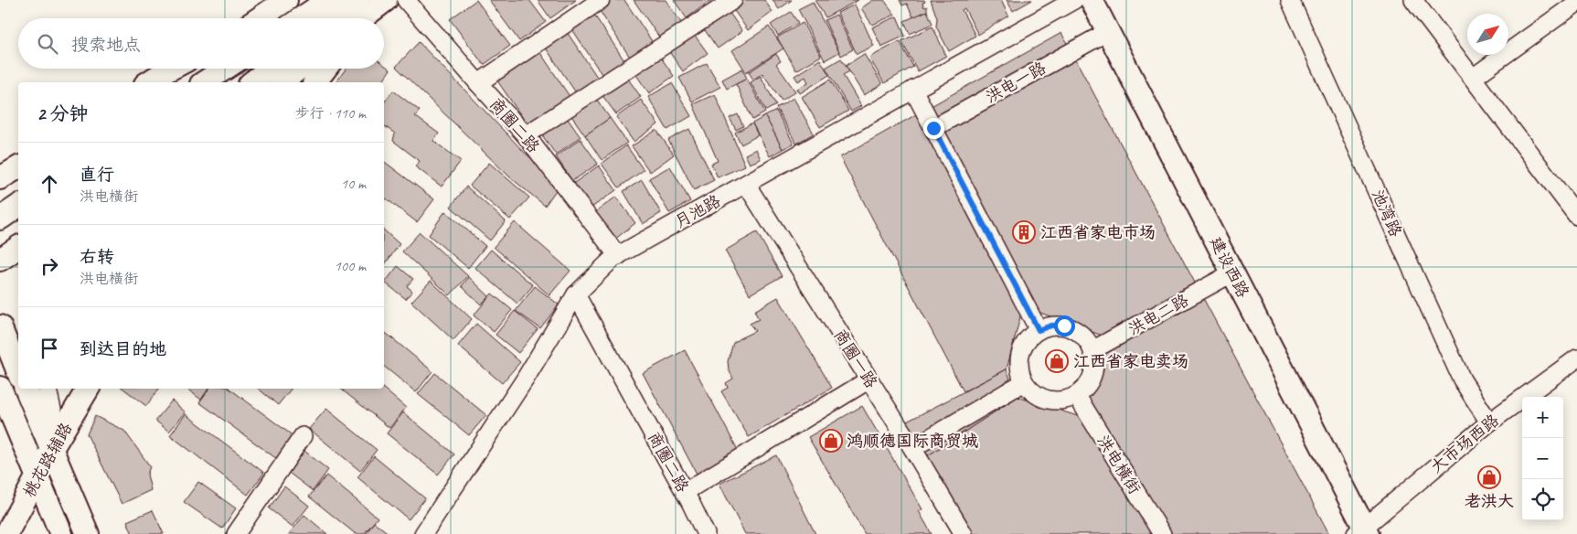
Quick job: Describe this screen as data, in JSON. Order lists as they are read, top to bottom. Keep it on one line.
{"streets":{"main road":["建设西路","桃花路辅路"],"street":["洪电一路","商圈二路","月池路","池湾路","洪电二路","商圈一路","大市场西路","洪电横街"]},"crossings":[["洪电一路","建设西路"],["商圈二路","月池路"],["月池路","商圈一路"],["池湾路","大市场西路"],["建设西路","洪电二路"],["建设西路","大市场西路"],["洪电二路","洪电横街"]],"places":{"building":["江西省家电市场"],"shop":["江西省家电卖场","鸿顺德国际商贸城","老洪大"]},"north":"top right","page":{"search":"搜索地点","heading":["2 分钟","步行 · 110 m"],"list":[["直行","洪电横街","10 m"],["右转","洪电横街","100 m"],"到达目的地"],"map_buttons":["+","−"]}}
